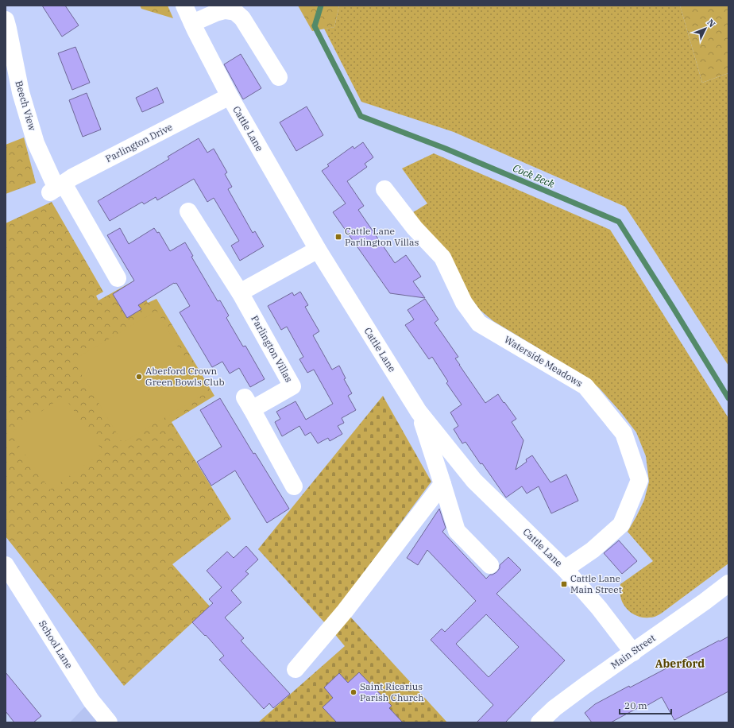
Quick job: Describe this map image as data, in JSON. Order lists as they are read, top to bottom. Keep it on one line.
{"streets":{"street":["Beech View","Cattle Lane","Parlington Drive","Parlington Villas","Waterside Meadows","School Lane","Main Street"]},"crossings":[["Beech View","Parlington Drive"],["Cattle Lane","Parlington Drive"],["Cattle Lane","Waterside Meadows"],["Cattle Lane","Main Street"]],"districts":["Aberford"],"water":["Cock Beck"],"places":{"transit":["Cattle Lane Parlington Villas","Cattle Lane Main Street"],"other":["Aberford Crown Green Bowls Club","Saint Ricarius Parish Church"]},"scale_bar":"20 m","north":"top right"}
